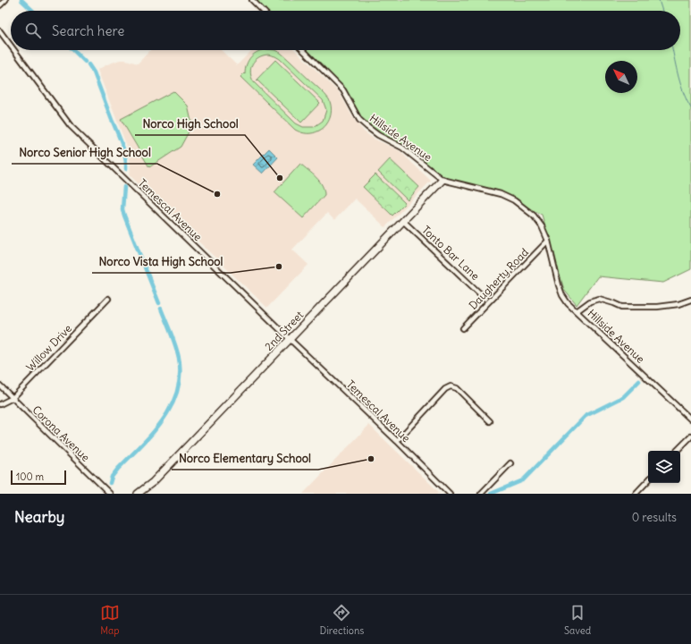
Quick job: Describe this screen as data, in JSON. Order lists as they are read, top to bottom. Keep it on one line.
{"streets":{"street":["Hillside Avenue","Temescal Avenue","Tonto Bar Lane","Daugherty Road","2nd Street","Willow Drive","Corona Avenue"]},"crossings":[["Hillside Avenue","Daugherty Road"],["Hillside Avenue","2nd Street"],["Temescal Avenue","2nd Street"],["Tonto Bar Lane","2nd Street"],["Willow Drive","Corona Avenue"]],"places":["Norco High School","Norco Senior High School","Norco Vista High School","Norco Elementary School"],"scale_bar":"100 m","north":"top left","page":{"search":"Search here","scale":"100 m","heading":["Nearby","0 results"],"nav":["Map","Directions","Saved"]}}
